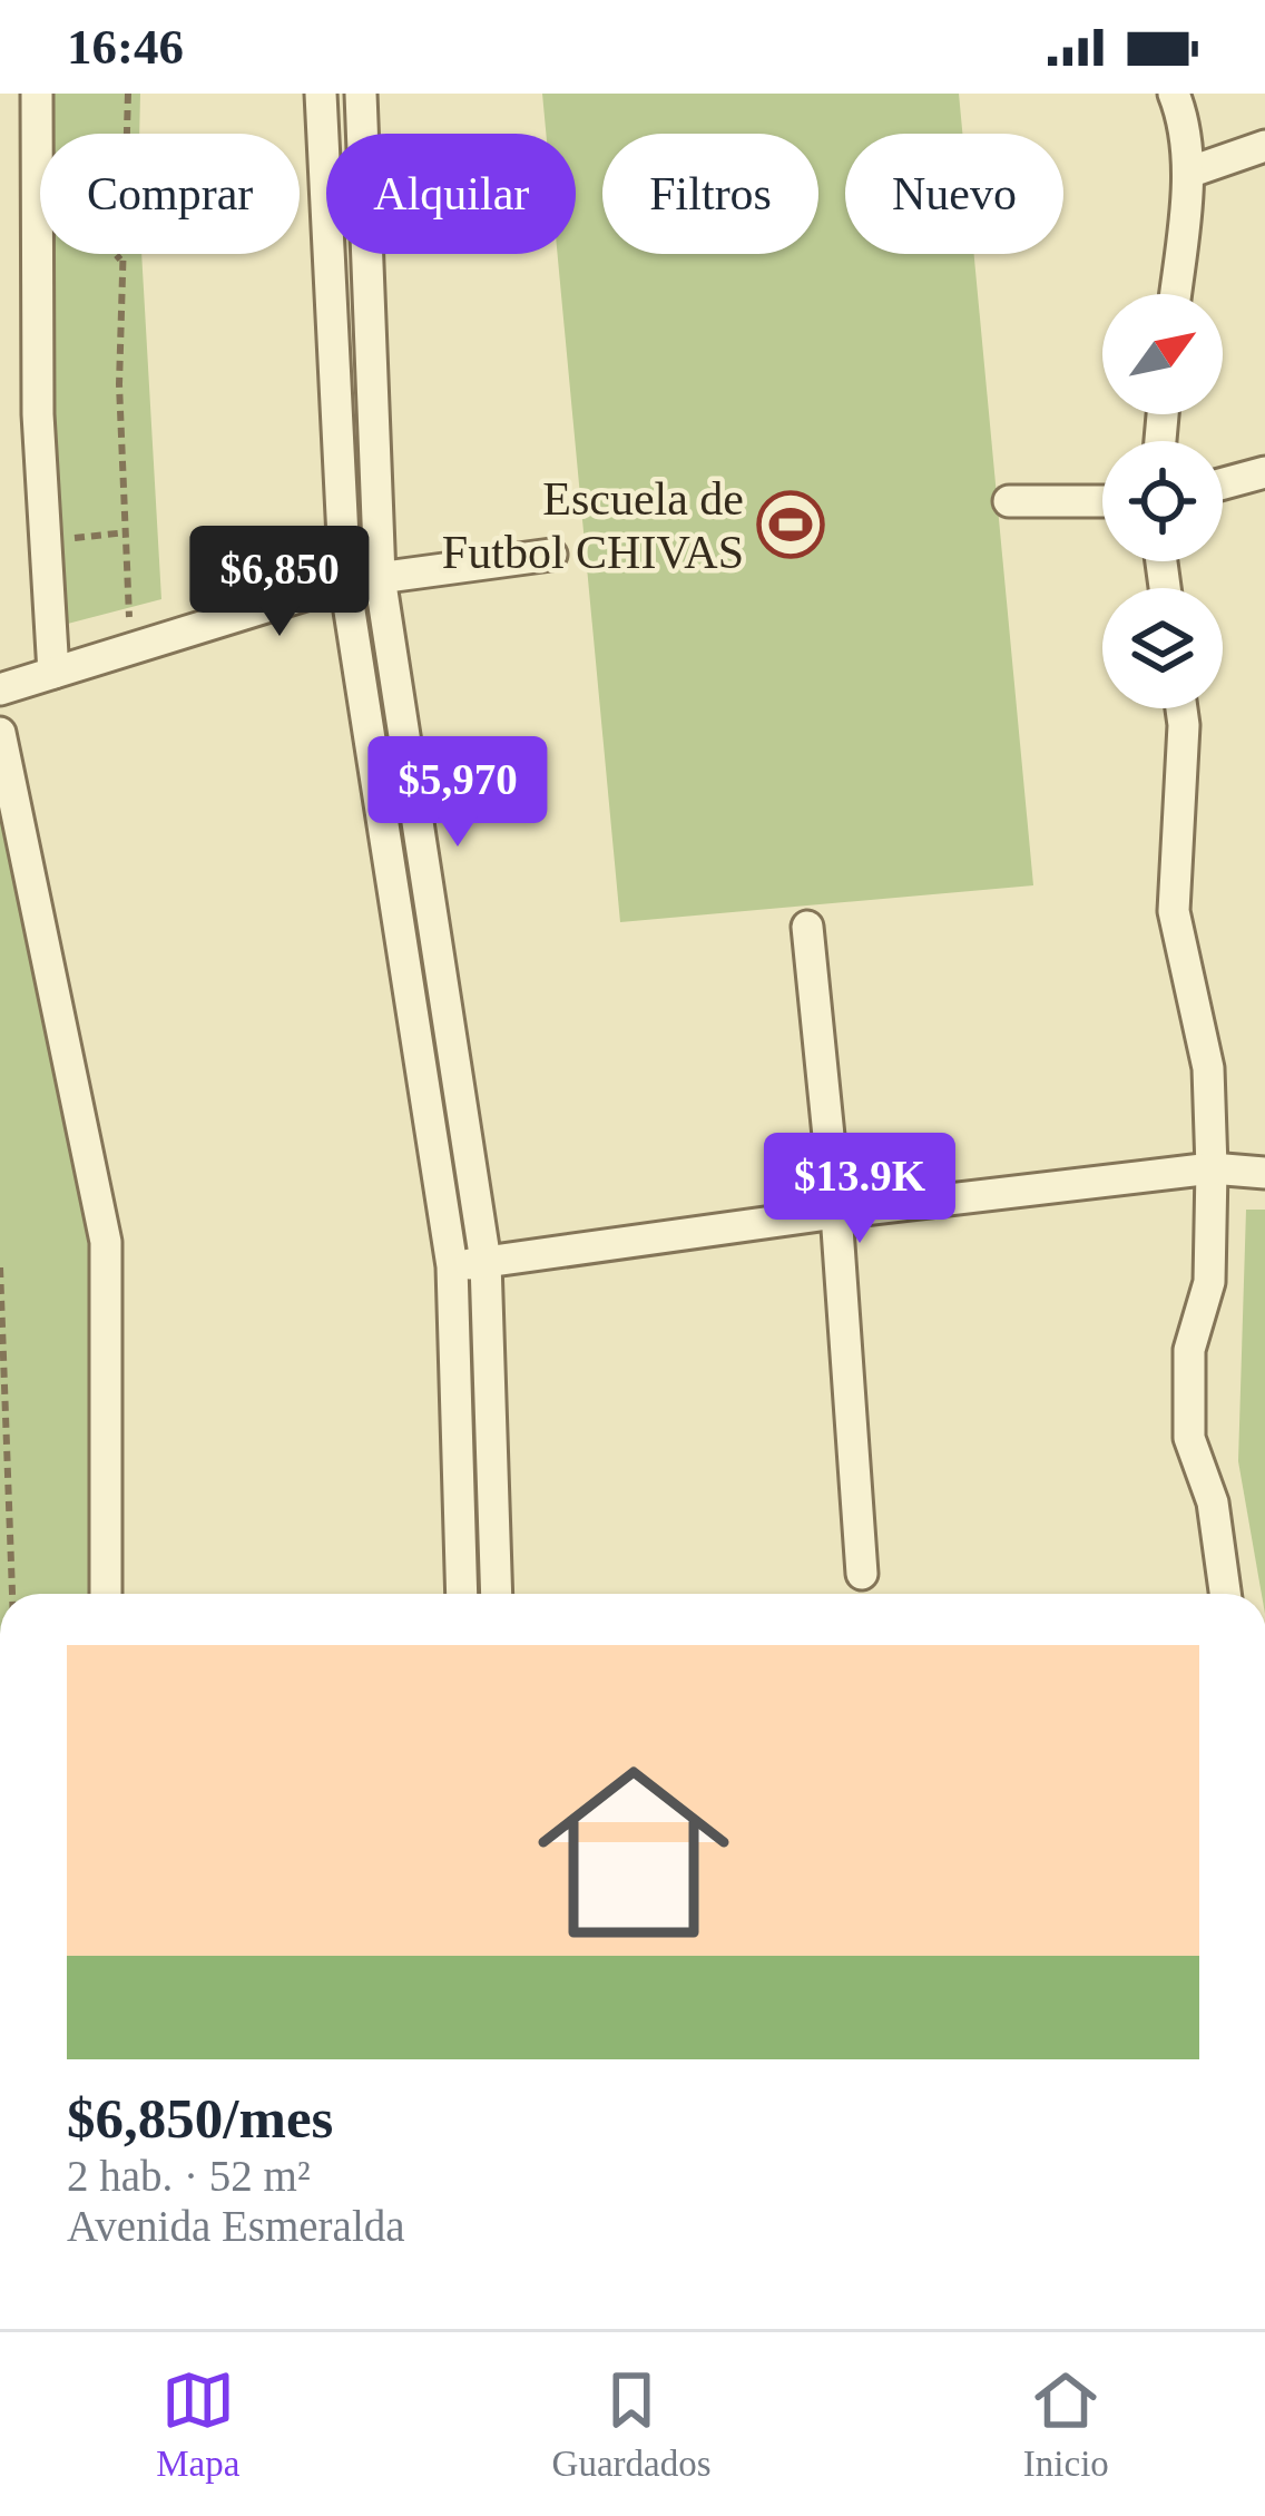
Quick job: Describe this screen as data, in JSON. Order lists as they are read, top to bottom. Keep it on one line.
{"places":{"sports":["Escuela de Futbol CHIVAS"]},"north":"top right","page":{"status":"16:46","chip":["Comprar","Alquilar","Filtros","Nuevo"],"price":["$6,850","$5,970","$13.9K"],"list":[{"name":"$6,850/mes","note":"2 hab. · 52 m² · Avenida Esmeralda"}],"tabs":["Mapa","Guardados","Inicio"]}}
